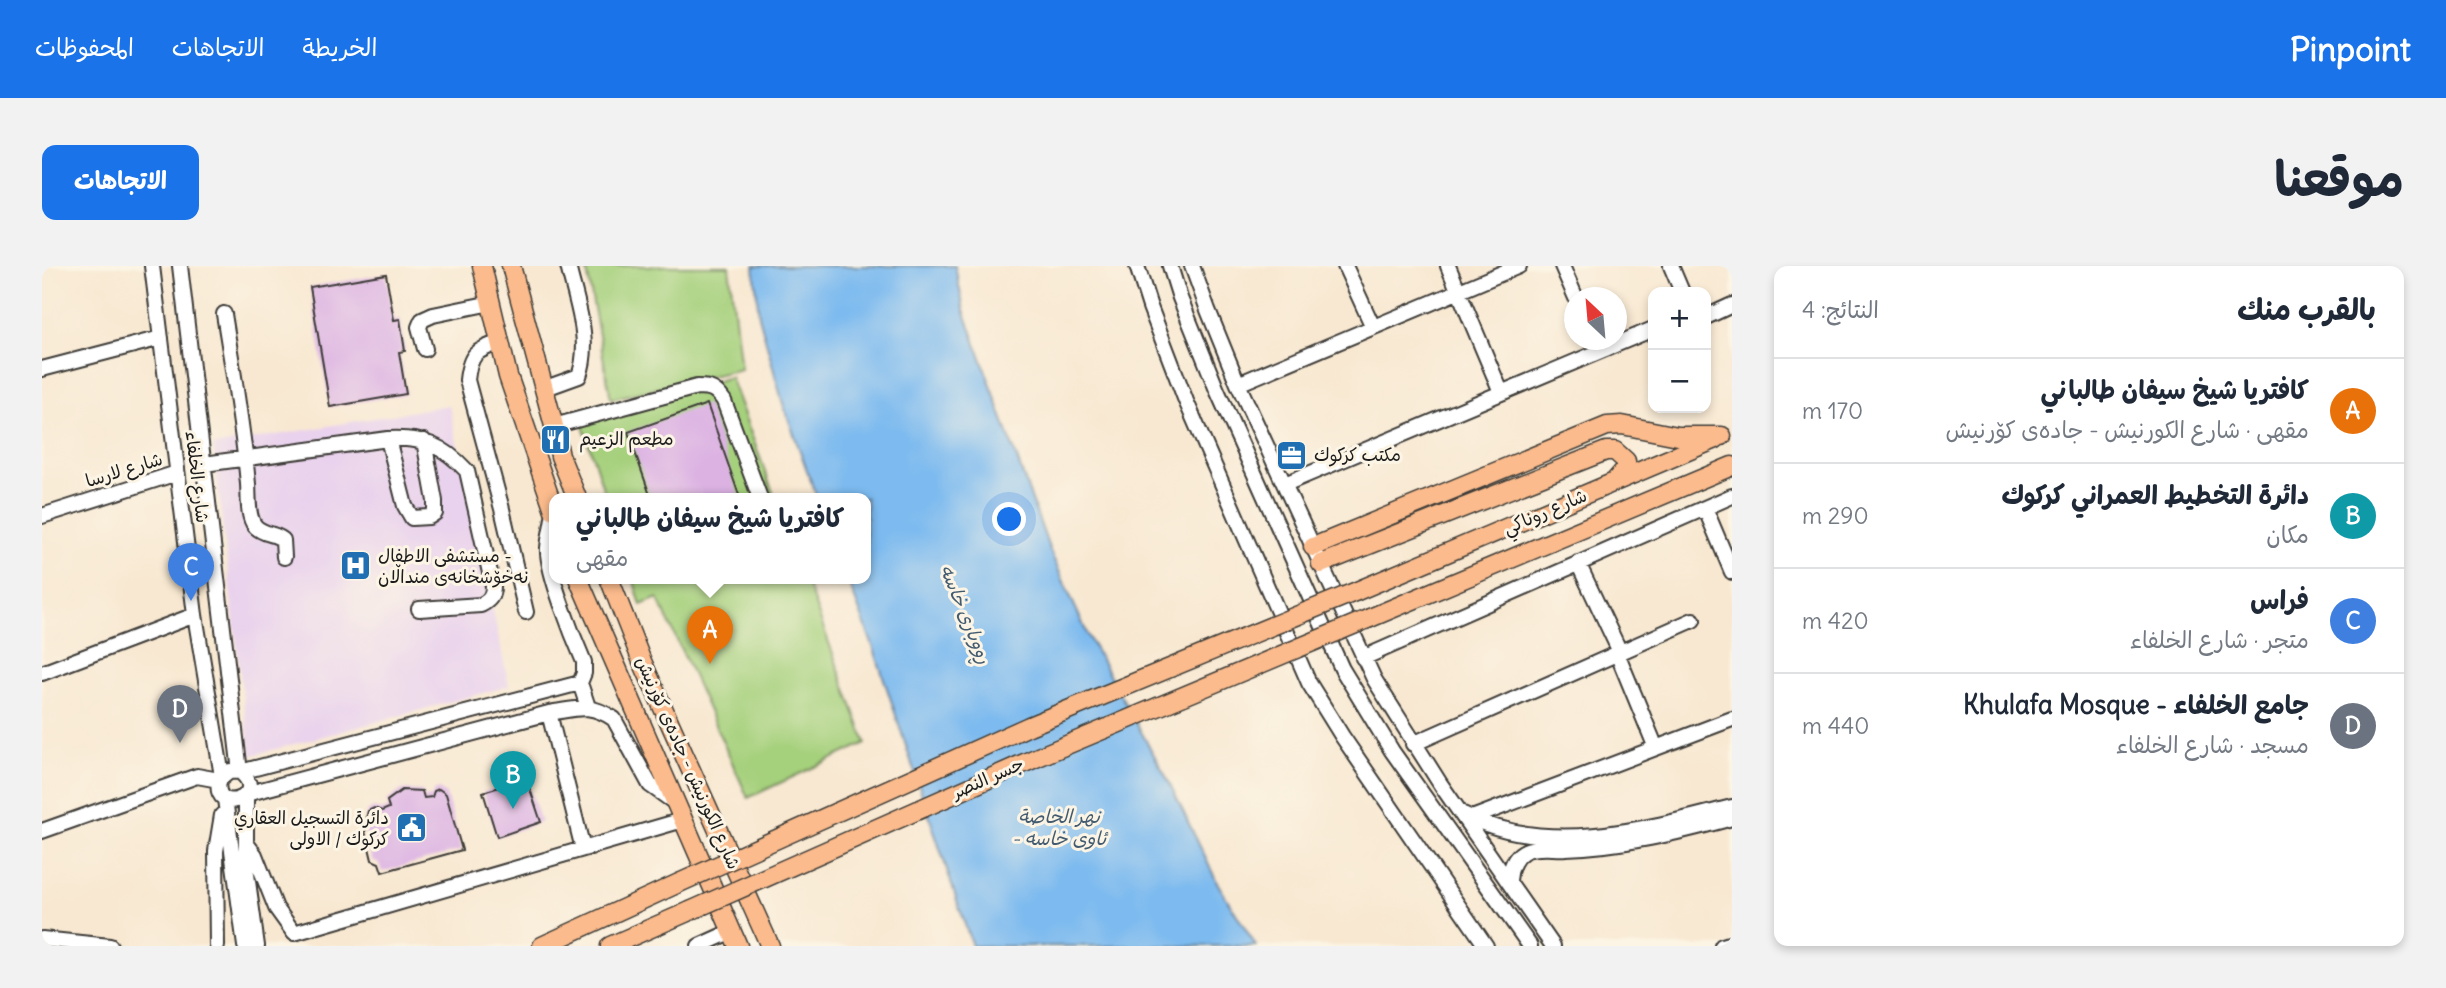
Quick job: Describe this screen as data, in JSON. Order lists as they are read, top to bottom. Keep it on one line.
{"streets":{"main road":["شارع روناكي","شارع الكورنيش - جادەی کۆرنیش","جسر النصر"],"street":["شارع لارسا","شارع الخلفاء"]},"crossings":[["شارع لارسا","شارع الخلفاء"],["شارع روناكي","جسر النصر"]],"water":["ڕووباری خاسە","نهر الخاصة - ئاوی خاسە"],"places":{"restaurant":["مطعم الزعيم"],"office":["مكتب كركوك"],"hospital":["مستشفى الاطفال - نەخۆشخانەی منداڵان"],"public building":["دائرة التسجيل العقاري كركوك / الاولى"]},"north":"top left","page":{"header":"Pinpoint","nav":["الخريطة","الاتجاهات","المحفوظات"],"title":"موقعنا","buttons":"الاتجاهات","heading":["بالقرب منك","النتائج: 4"],"map_buttons":["+","−"],"list":[{"mark":"A","name":"كافتريا شيخ سيفان طالباني","note":"مقهى · شارع الكورنيش - جادەی کۆرنیش","value":"170 m"},{"mark":"B","name":"دائرة التخطيط العمراني كركوك","note":"مكان","value":"290 m"},{"mark":"C","name":"فراس","note":"متجر · شارع الخلفاء","value":"420 m"},{"mark":"D","name":"جامع الخلفاء - Khulafa Mosque","note":"مسجد · شارع الخلفاء","value":"440 m"}],"popup":["كافتريا شيخ سيفان طالباني","مقهى"],"pins":["C","A","D","B"]}}
